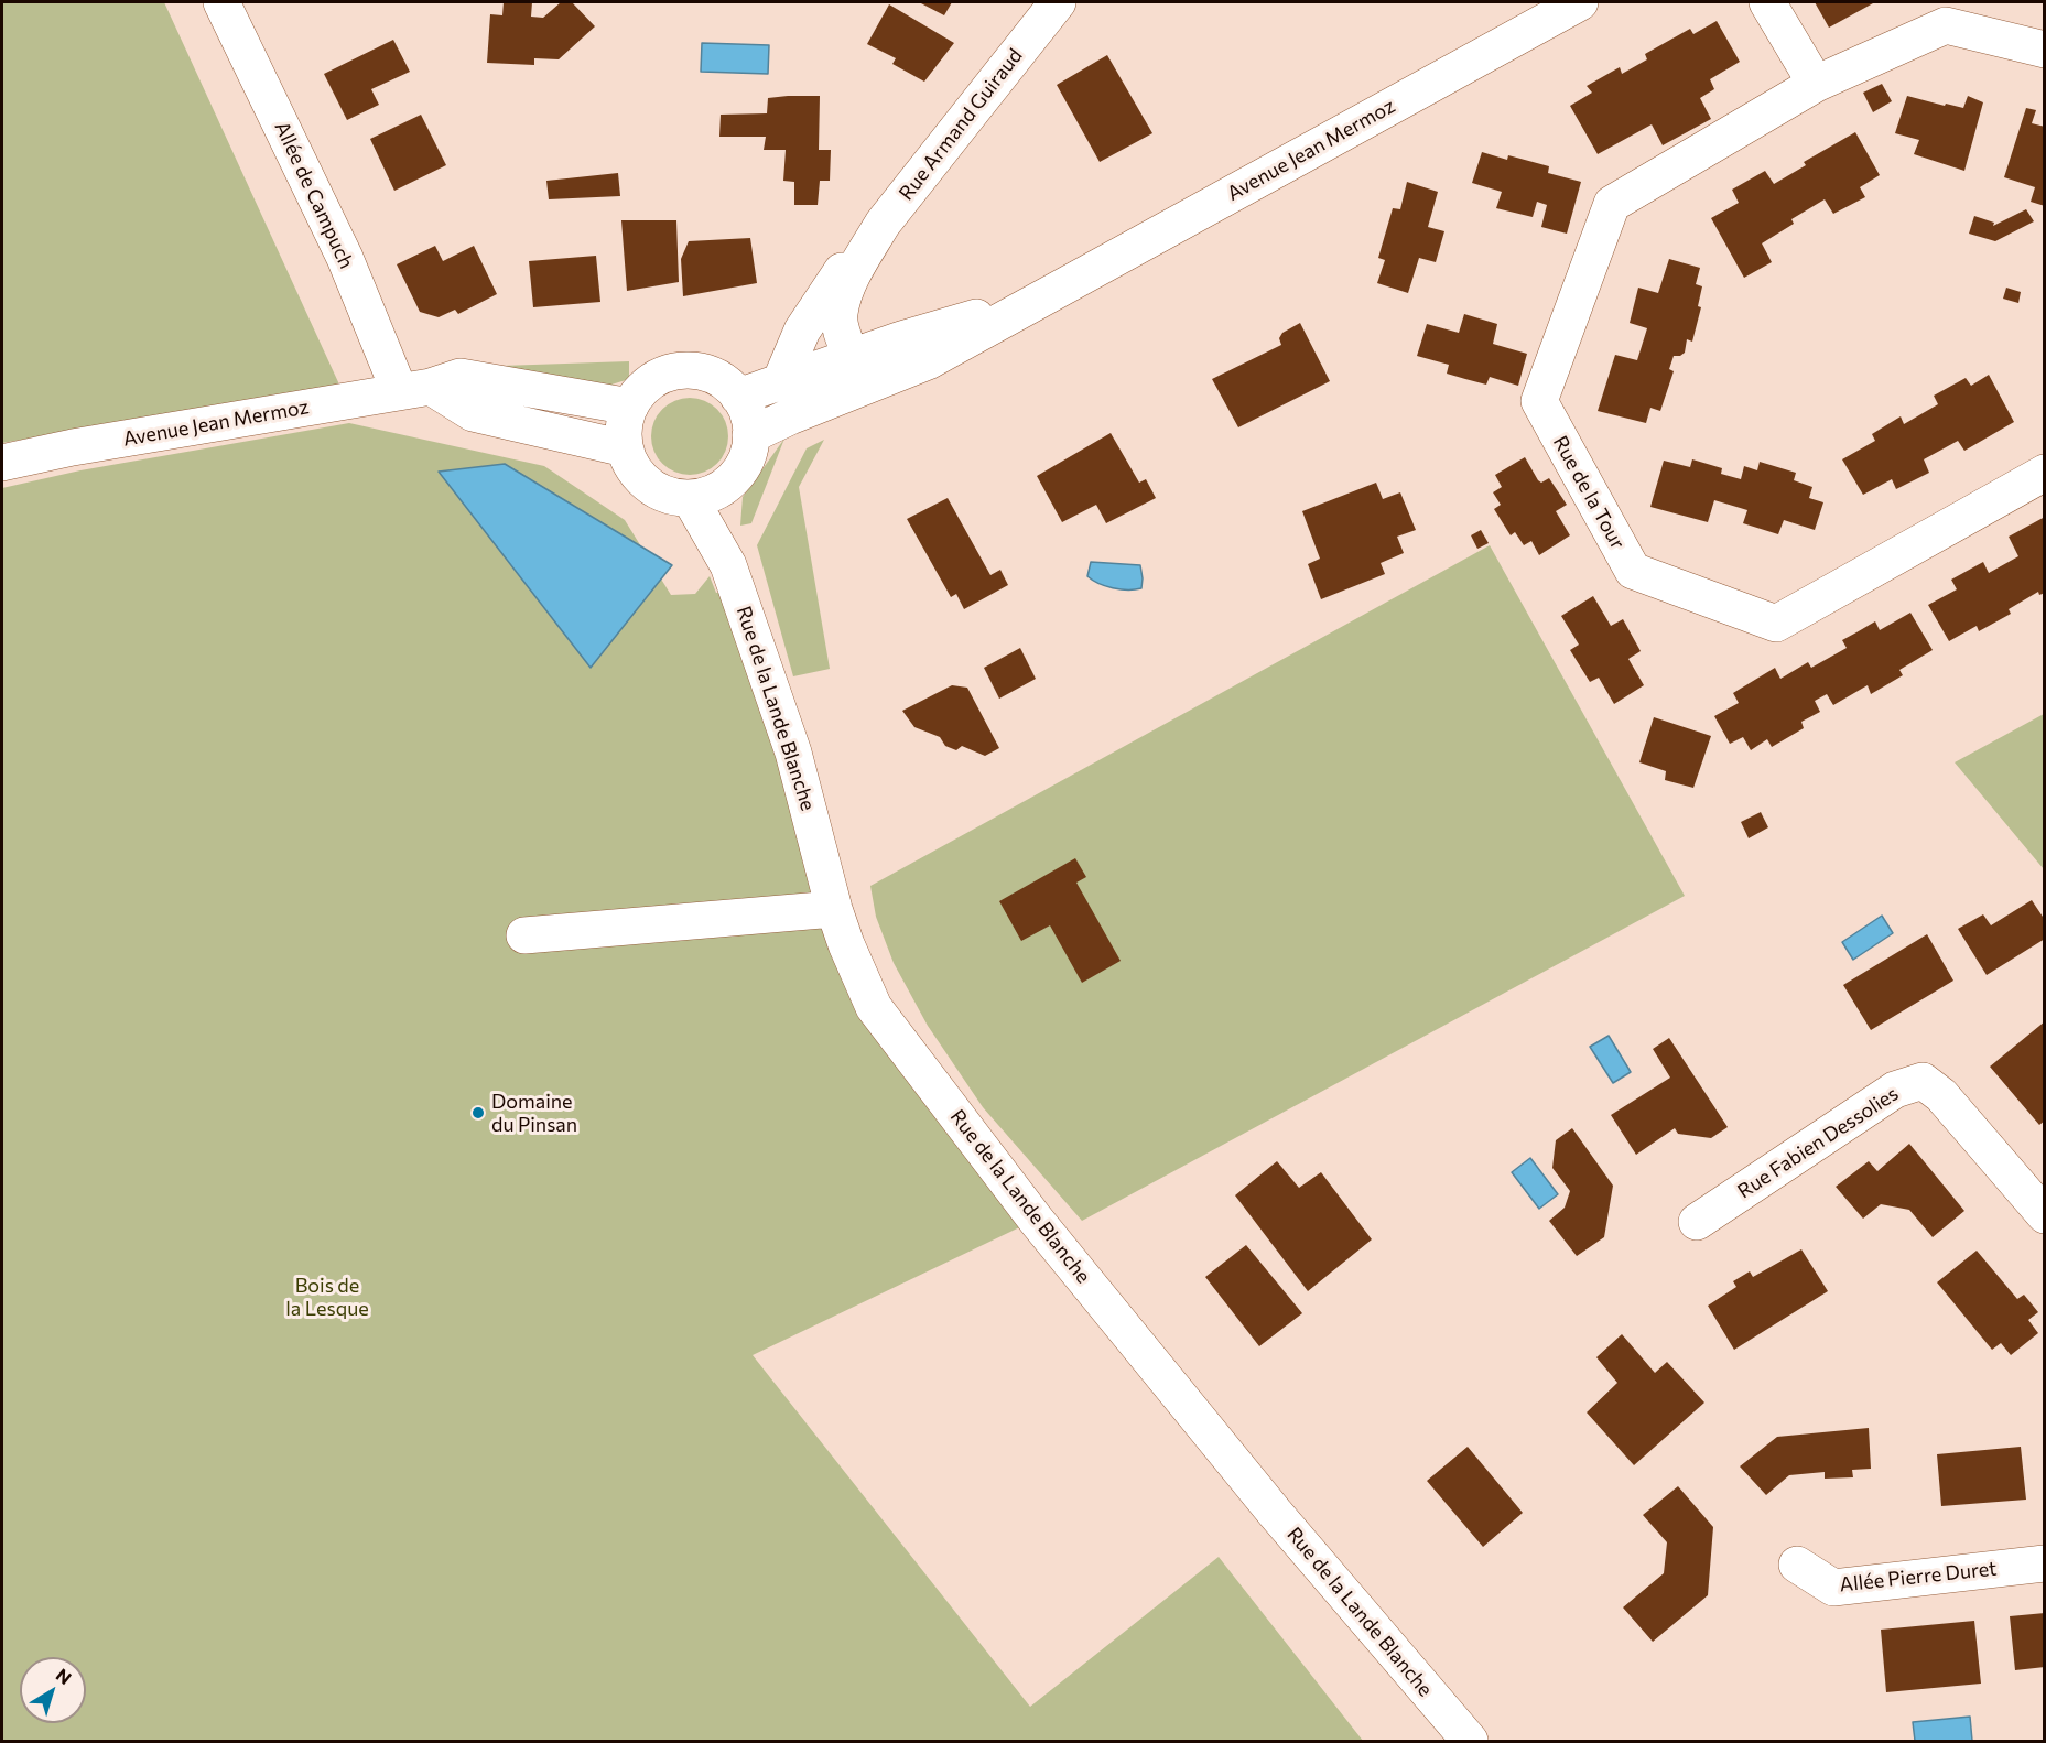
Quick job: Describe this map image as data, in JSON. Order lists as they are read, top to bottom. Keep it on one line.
{"streets":{"street":["Rue Armand Guiraud","Avenue Jean Mermoz","Allée de Campuch","Rue de la Tour","Rue de la Lande Blanche","Rue Fabien Dessolies","Allée Pierre Duret"]},"crossings":[["Rue Armand Guiraud","Avenue Jean Mermoz"],["Avenue Jean Mermoz","Allée de Campuch"],["Avenue Jean Mermoz","Rue de la Lande Blanche"]],"parks":["Bois de la Lesque"],"places":["Domaine du Pinsan"],"north":"top right"}
